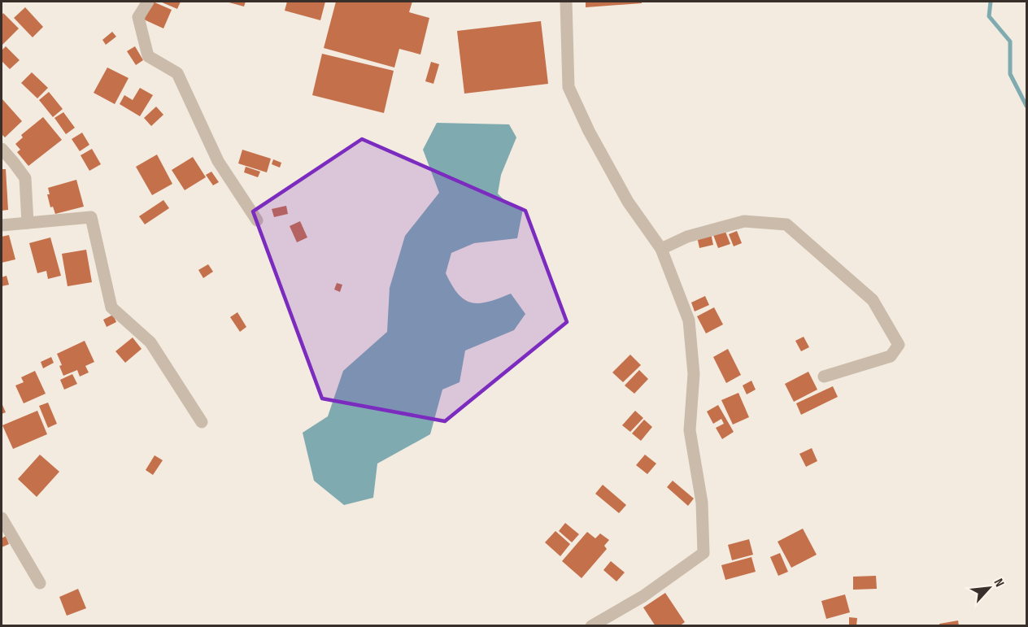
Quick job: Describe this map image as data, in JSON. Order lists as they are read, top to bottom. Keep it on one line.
{"north":"top right"}
